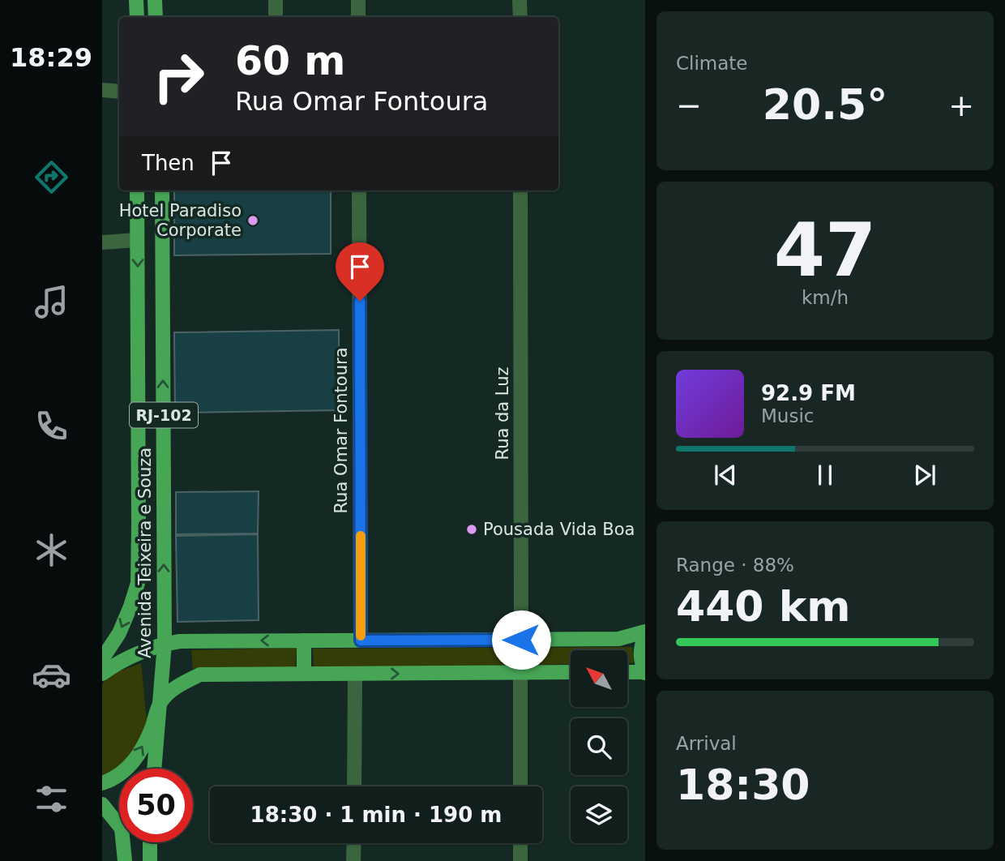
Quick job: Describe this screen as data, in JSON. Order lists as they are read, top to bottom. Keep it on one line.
{"streets":{"main road":["RJ-102","Avenida Teixeira e Souza"],"street":["Rua da Luz","Rua Omar Fontoura"]},"places":["Hotel Paradiso Corporate","Pousada Vida Boa"],"north":"top left","page":{"tabs":"18:29","tile":["Climate",["47","km/h"],["Range · 88%","440 km"],["Arrival","18:30"]],"turn":["60 m","Rua Omar Fontoura"],"heat":["−","20.5°","+"],"then":"Then","song":["92.9 FM","Music"],"limit":"50","trip":"18:30 · 1 min · 190 m"}}
